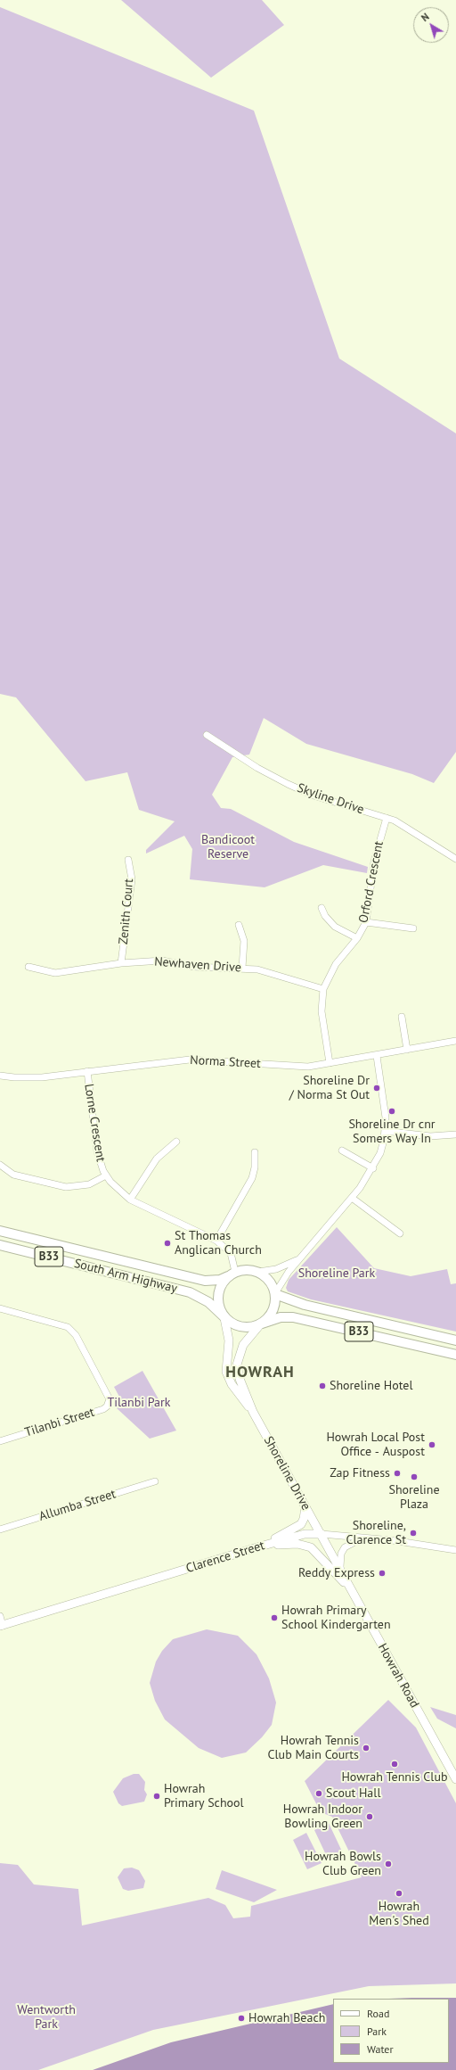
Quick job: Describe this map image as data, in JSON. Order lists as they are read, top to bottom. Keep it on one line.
{"streets":{"main road":["B33","South Arm Highway","Shoreline Drive","Clarence Street","Howrah Road"],"street":["Skyline Drive","Orford Crescent","Zenith Court","Newhaven Drive","Norma Street","Lorne Crescent","Tilanbi Street","Allumba Street"]},"crossings":[["Skyline Drive","Orford Crescent"],["Orford Crescent","Newhaven Drive"],["Orford Crescent","Norma Street"],["Zenith Court","Newhaven Drive"],["Norma Street","Lorne Crescent"],["Lorne Crescent","B33"],["Lorne Crescent","South Arm Highway"],["Lorne Crescent","Shoreline Drive"],["B33","South Arm Highway"],["B33","Shoreline Drive"],["South Arm Highway","Shoreline Drive"],["Shoreline Drive","Clarence Street"],["Shoreline Drive","Howrah Road"],["Clarence Street","Howrah Road"]],"districts":["HOWRAH"],"parks":["Bandicoot Reserve","Shoreline Park","Tilanbi Park","Wentworth Park"],"places":["Shoreline Dr / Norma St Out","Shoreline Dr cnr Somers Way In","St Thomas Anglican Church","Shoreline Hotel","Howrah Local Post Office - Auspost","Zap Fitness","Shoreline Plaza","Shoreline, Clarence St","Reddy Express","Howrah Primary School Kindergarten","Howrah Tennis Club Main Courts","Howrah Tennis Club","Scout Hall","Howrah Primary School","Howrah Indoor Bowling Green","Howrah Bowls Club Green","Howrah Men's Shed","Howrah Beach"],"legend":["Road","Park","Water"],"north":"top left"}
